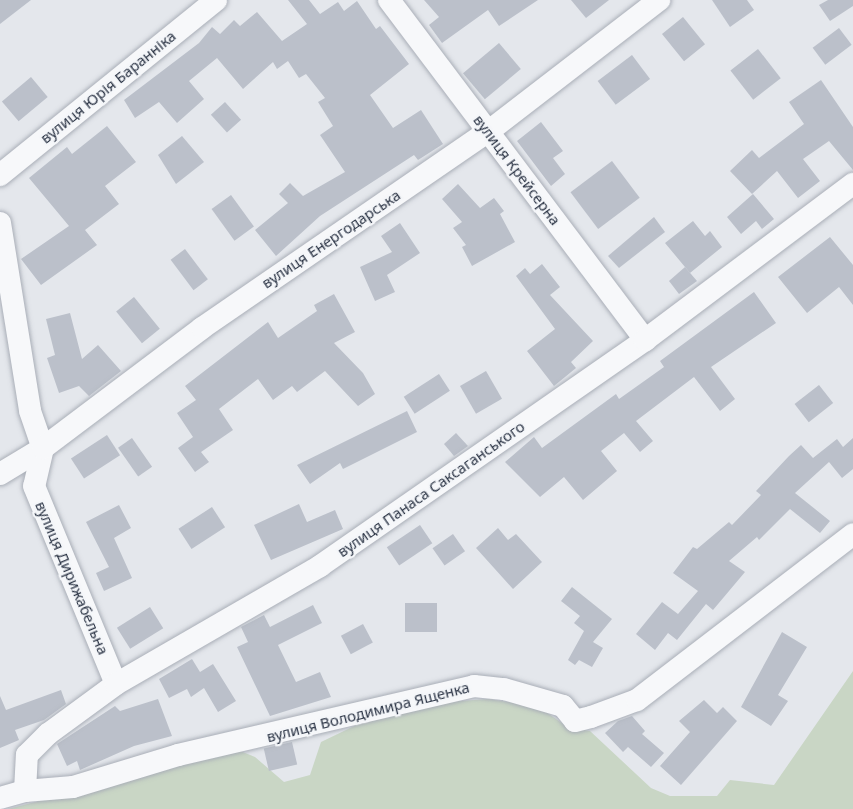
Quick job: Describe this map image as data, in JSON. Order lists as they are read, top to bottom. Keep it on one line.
{"streets":{"street":["вулиця Юрія Баранніка","вулиця Крейсерна","вулиця Енергодарська","вулиця Панаса Саксаганського","вулиця Дирижабельна","вулиця Володимира Ященка"]},"crossings":[["вулиця Крейсерна","вулиця Енергодарська"],["вулиця Крейсерна","вулиця Панаса Саксаганського"],["вулиця Енергодарська","вулиця Дирижабельна"],["вулиця Панаса Саксаганського","вулиця Дирижабельна"],["вулиця Панаса Саксаганського","вулиця Володимира Ященка"]]}
